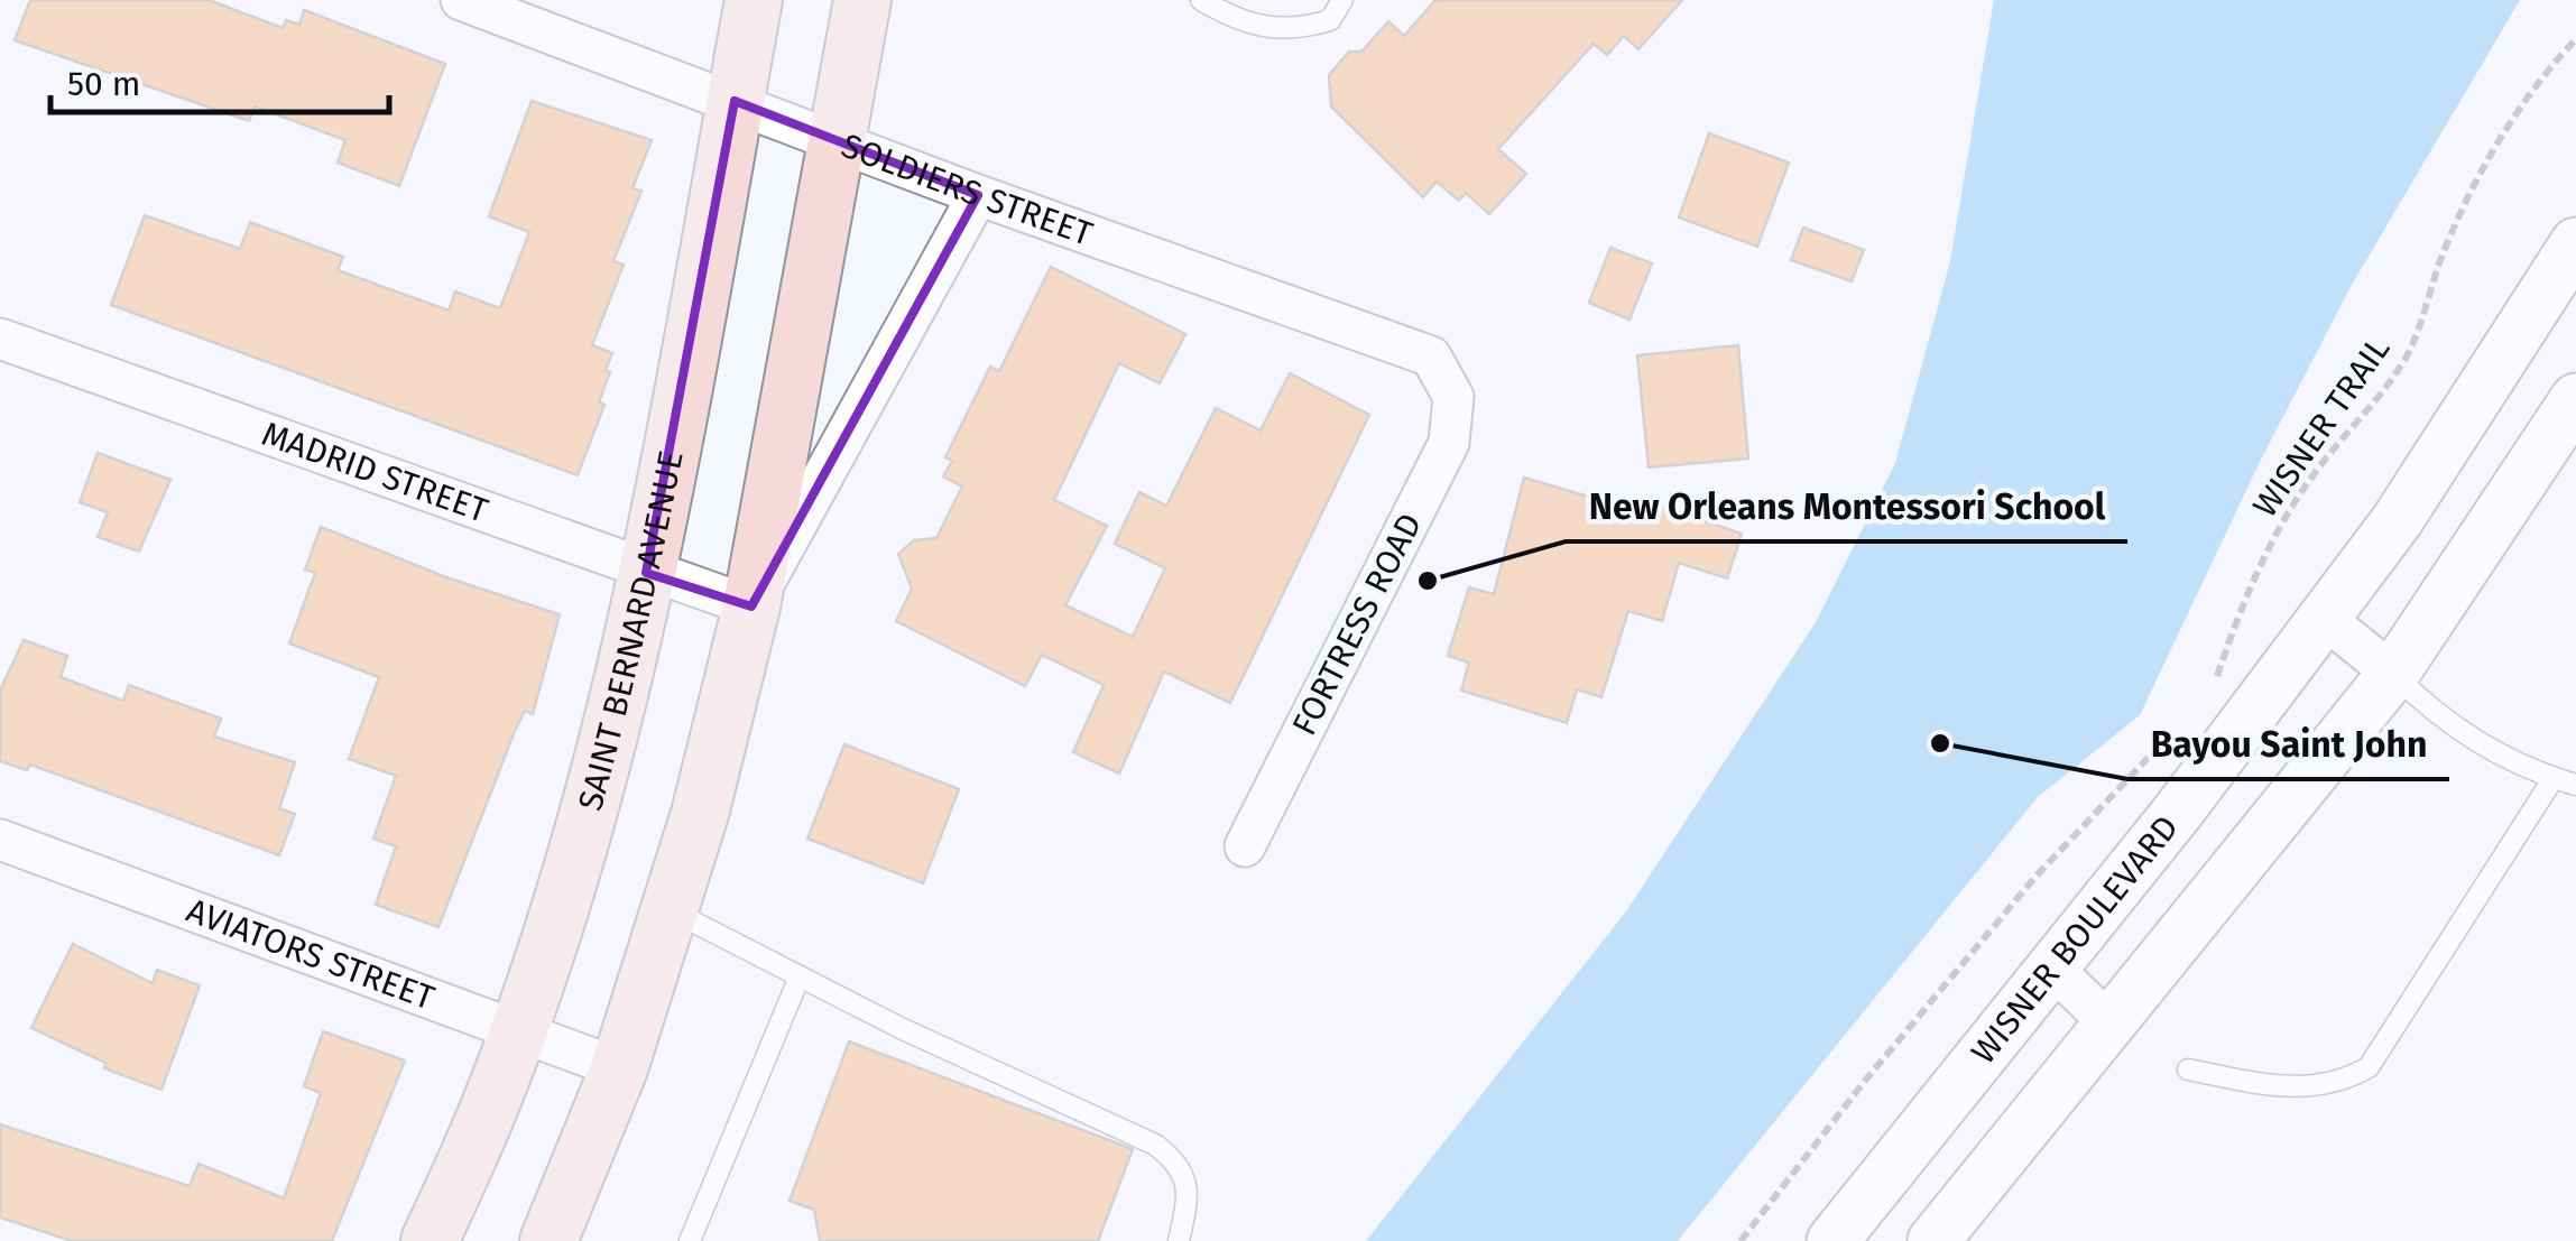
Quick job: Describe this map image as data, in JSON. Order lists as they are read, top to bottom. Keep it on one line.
{"streets":{"main road":["SAINT BERNARD AVENUE"],"street":["SOLDIERS STREET","MADRID STREET","FORTRESS ROAD","WISNER BOULEVARD","AVIATORS STREET"],"path":["WISNER TRAIL"]},"crossings":[["SOLDIERS STREET","FORTRESS ROAD"],["SOLDIERS STREET","SAINT BERNARD AVENUE"],["MADRID STREET","SAINT BERNARD AVENUE"],["SAINT BERNARD AVENUE","AVIATORS STREET"]],"places":["New Orleans Montessori School","Bayou Saint John"],"scale_bar":"50 m"}
